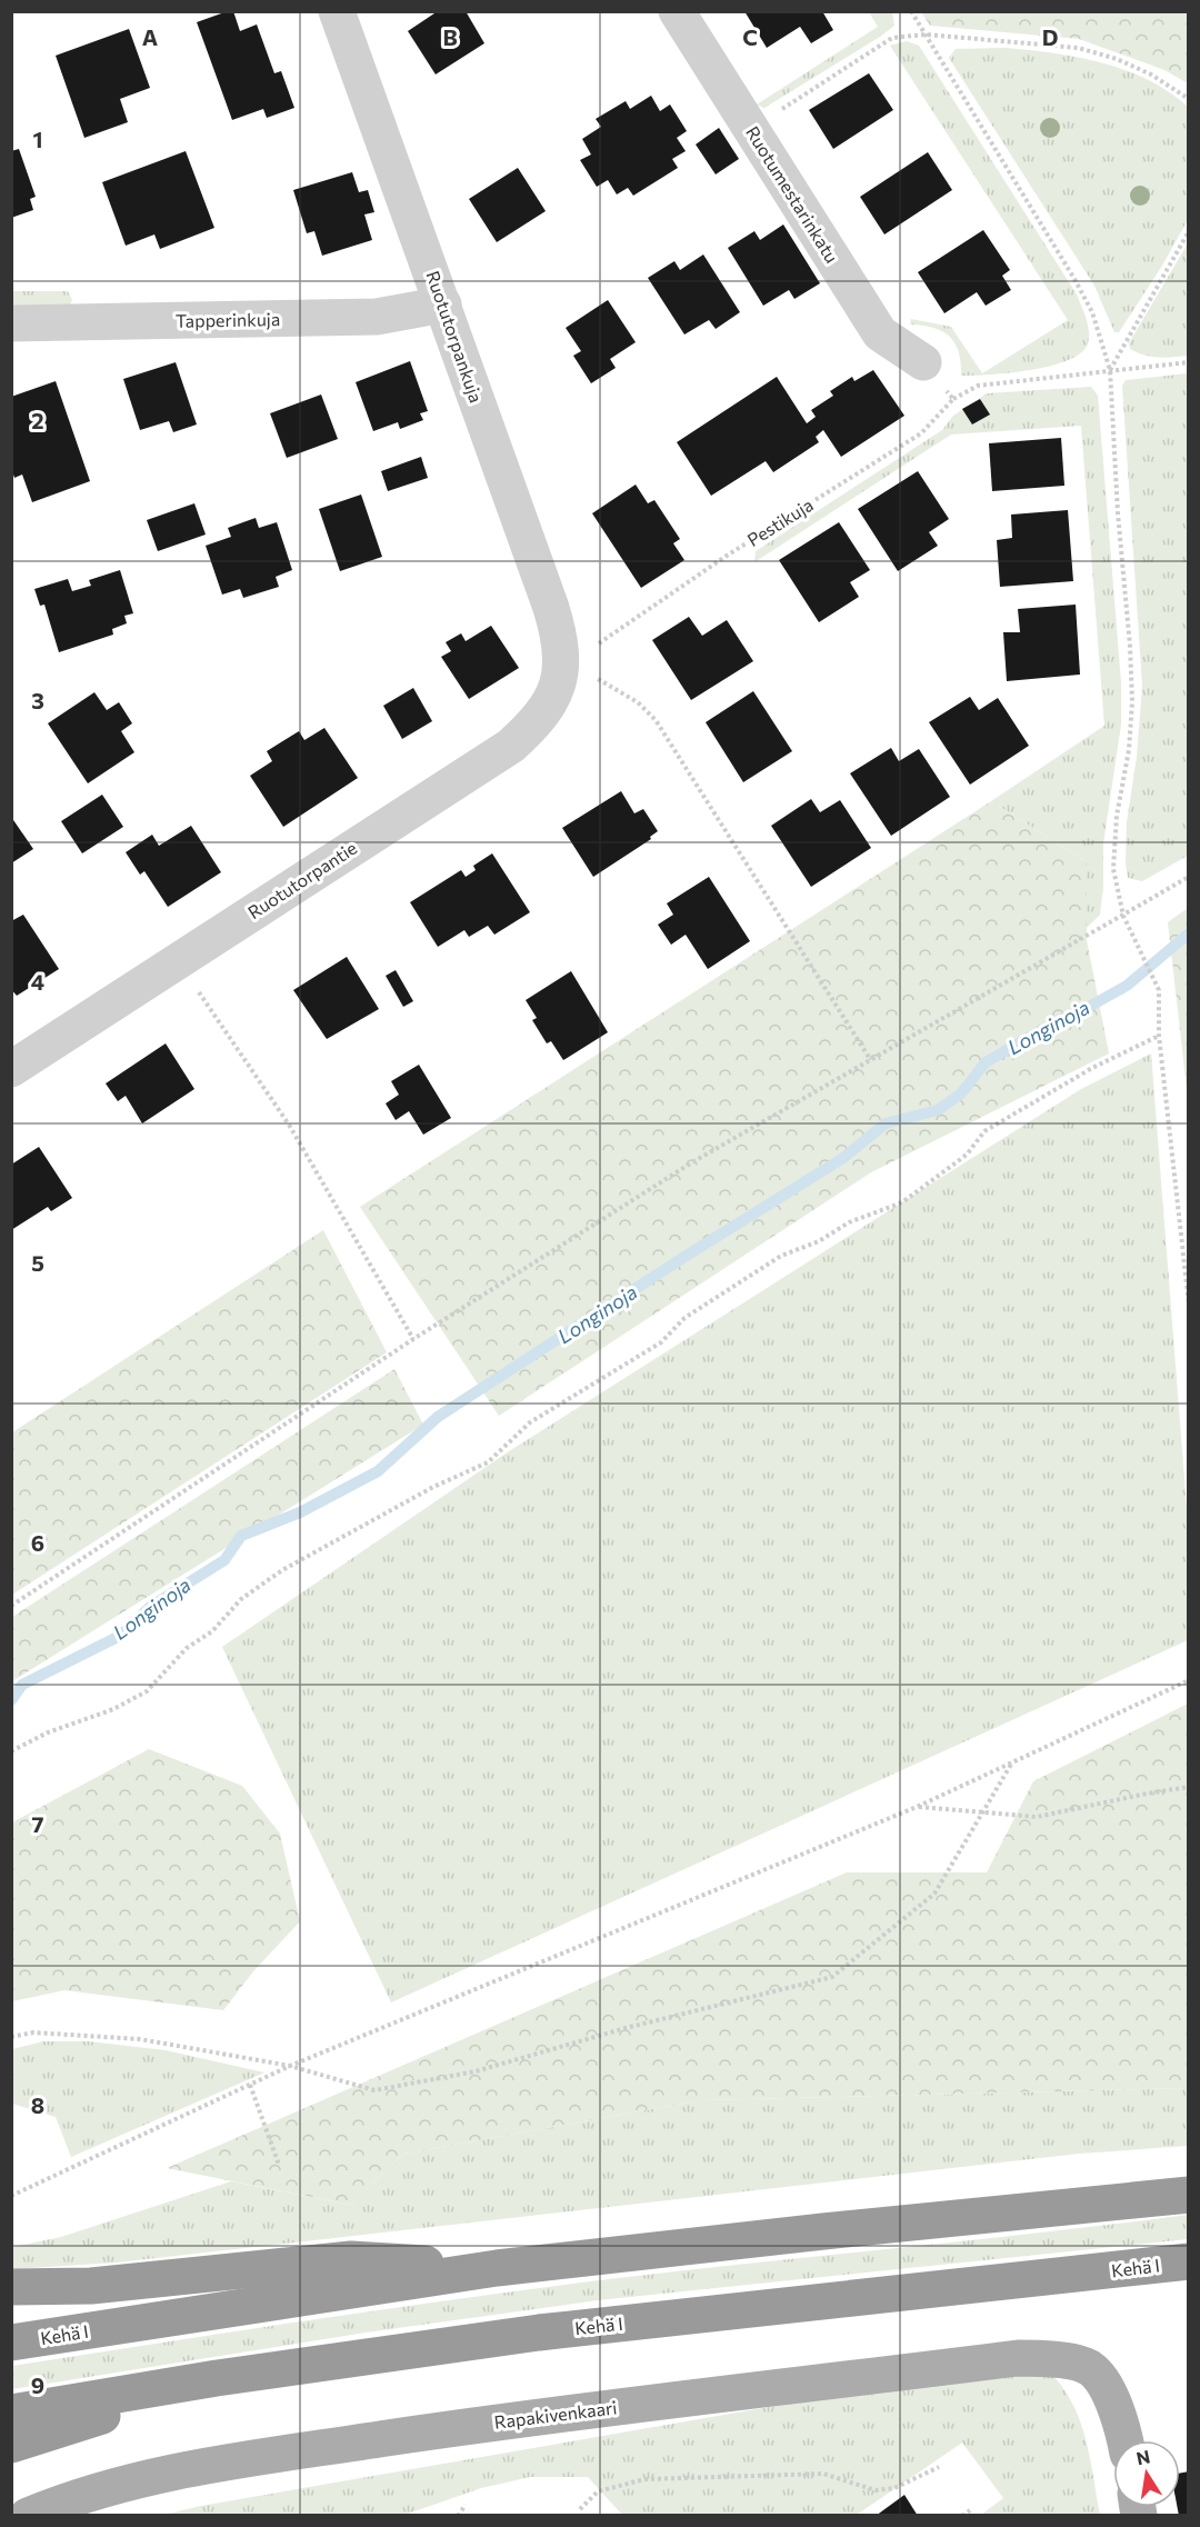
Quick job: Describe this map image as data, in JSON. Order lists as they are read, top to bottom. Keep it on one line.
{"streets":{"highway":["Kehä I"],"main road":["Rapakivenkaari"],"street":["Ruotumestarinkatu","Tapperinkuja","Ruotutorpankuja","Ruotutorpantie"],"path":["Pestikuja"]},"crossings":[["Tapperinkuja","Ruotutorpankuja"],["Ruotutorpankuja","Pestikuja"],["Ruotutorpankuja","Ruotutorpantie"],["Pestikuja","Ruotutorpantie"]],"water":["Longinoja"],"north":"top","grid":{"columns":["A","B","C","D"],"rows":["1","2","3","4","5","6","7","8","9"]}}
